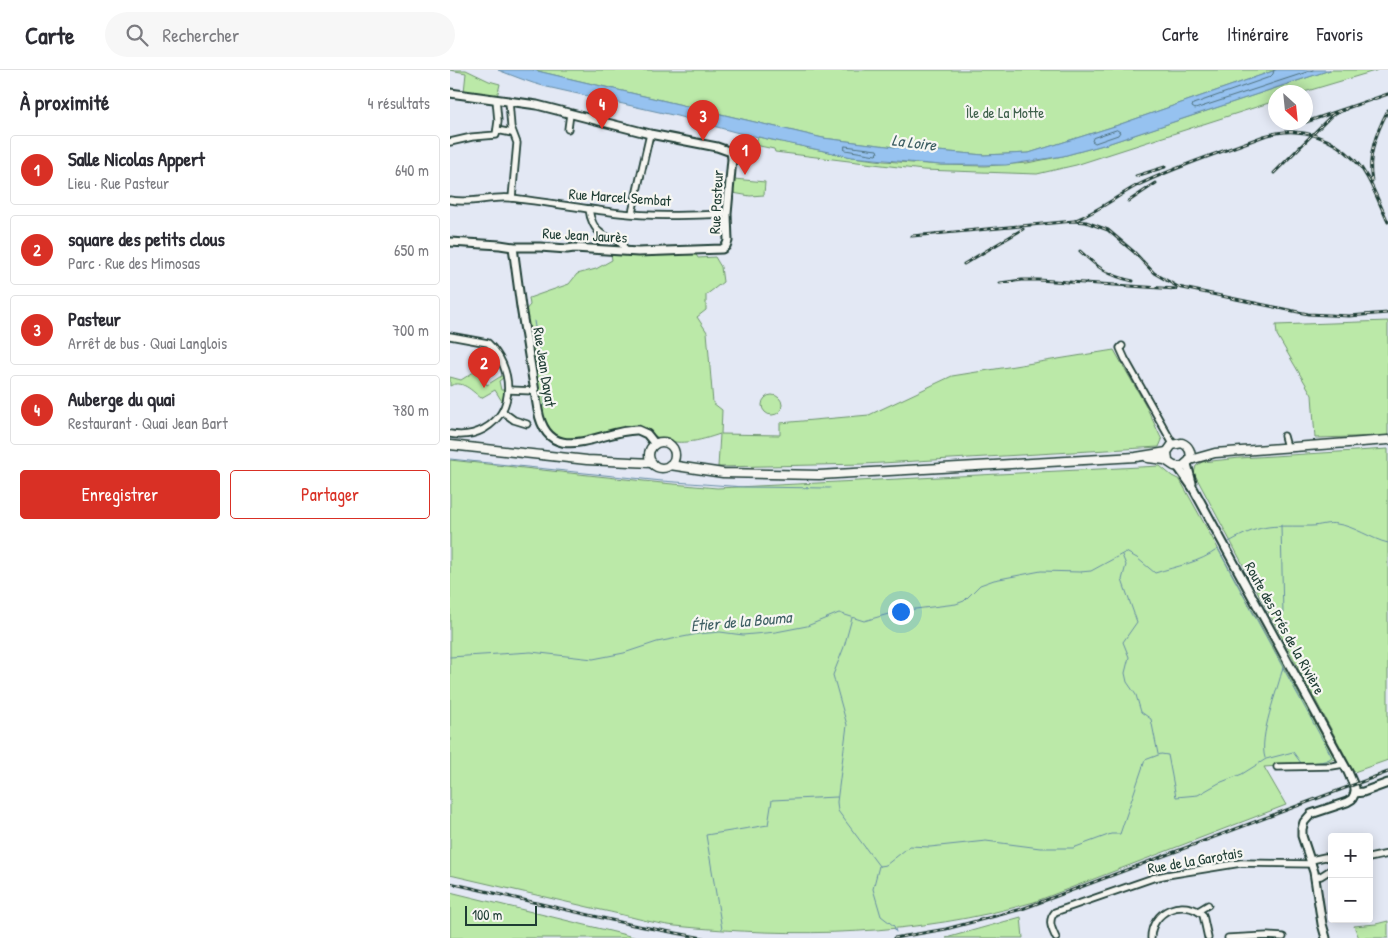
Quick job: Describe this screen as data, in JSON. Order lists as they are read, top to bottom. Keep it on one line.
{"streets":{"street":["Rue Marcel Sembat","Rue Pasteur","Rue Jean Jaurès","Rue Jean Dayat","Route des Prés de la Rivière","Rue de la Garotais"]},"crossings":[["Rue Marcel Sembat","Rue Pasteur"],["Rue Pasteur","Rue Jean Jaurès"],["Rue Jean Jaurès","Rue Jean Dayat"]],"water":["La Loire","Étier de la Bouma"],"parks":["Île de La Motte"],"scale_bar":"100 m","north":"bottom right","page":{"header":"Carte","search":"Rechercher","nav":["Carte","Itinéraire","Favoris"],"heading":["À proximité","4 résultats"],"pins":["4","3","1","2"],"list":[{"mark":"1","name":"Salle Nicolas Appert","note":"Lieu · Rue Pasteur","value":"640 m"},{"mark":"2","name":"square des petits clous","note":"Parc · Rue des Mimosas","value":"650 m"},{"mark":"3","name":"Pasteur","note":"Arrêt de bus · Quai Langlois","value":"700 m"},{"mark":"4","name":"Auberge du quai","note":"Restaurant · Quai Jean Bart","value":"780 m"}],"buttons":["Enregistrer","Partager"],"map_buttons":["+","−"],"scale":"100 m"}}
